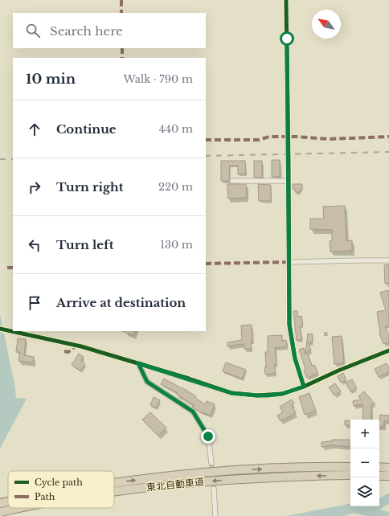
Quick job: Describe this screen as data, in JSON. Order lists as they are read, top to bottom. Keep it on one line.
{"streets":{"highway":["東北自動車道"]},"legend":["Cycle path","Path"],"north":"top left","page":{"search":"Search here","heading":["10 min","Walk · 790 m"],"list":[["Continue","440 m"],["Turn right","220 m"],["Turn left","130 m"],"Arrive at destination"],"map_buttons":["+","−"]}}
